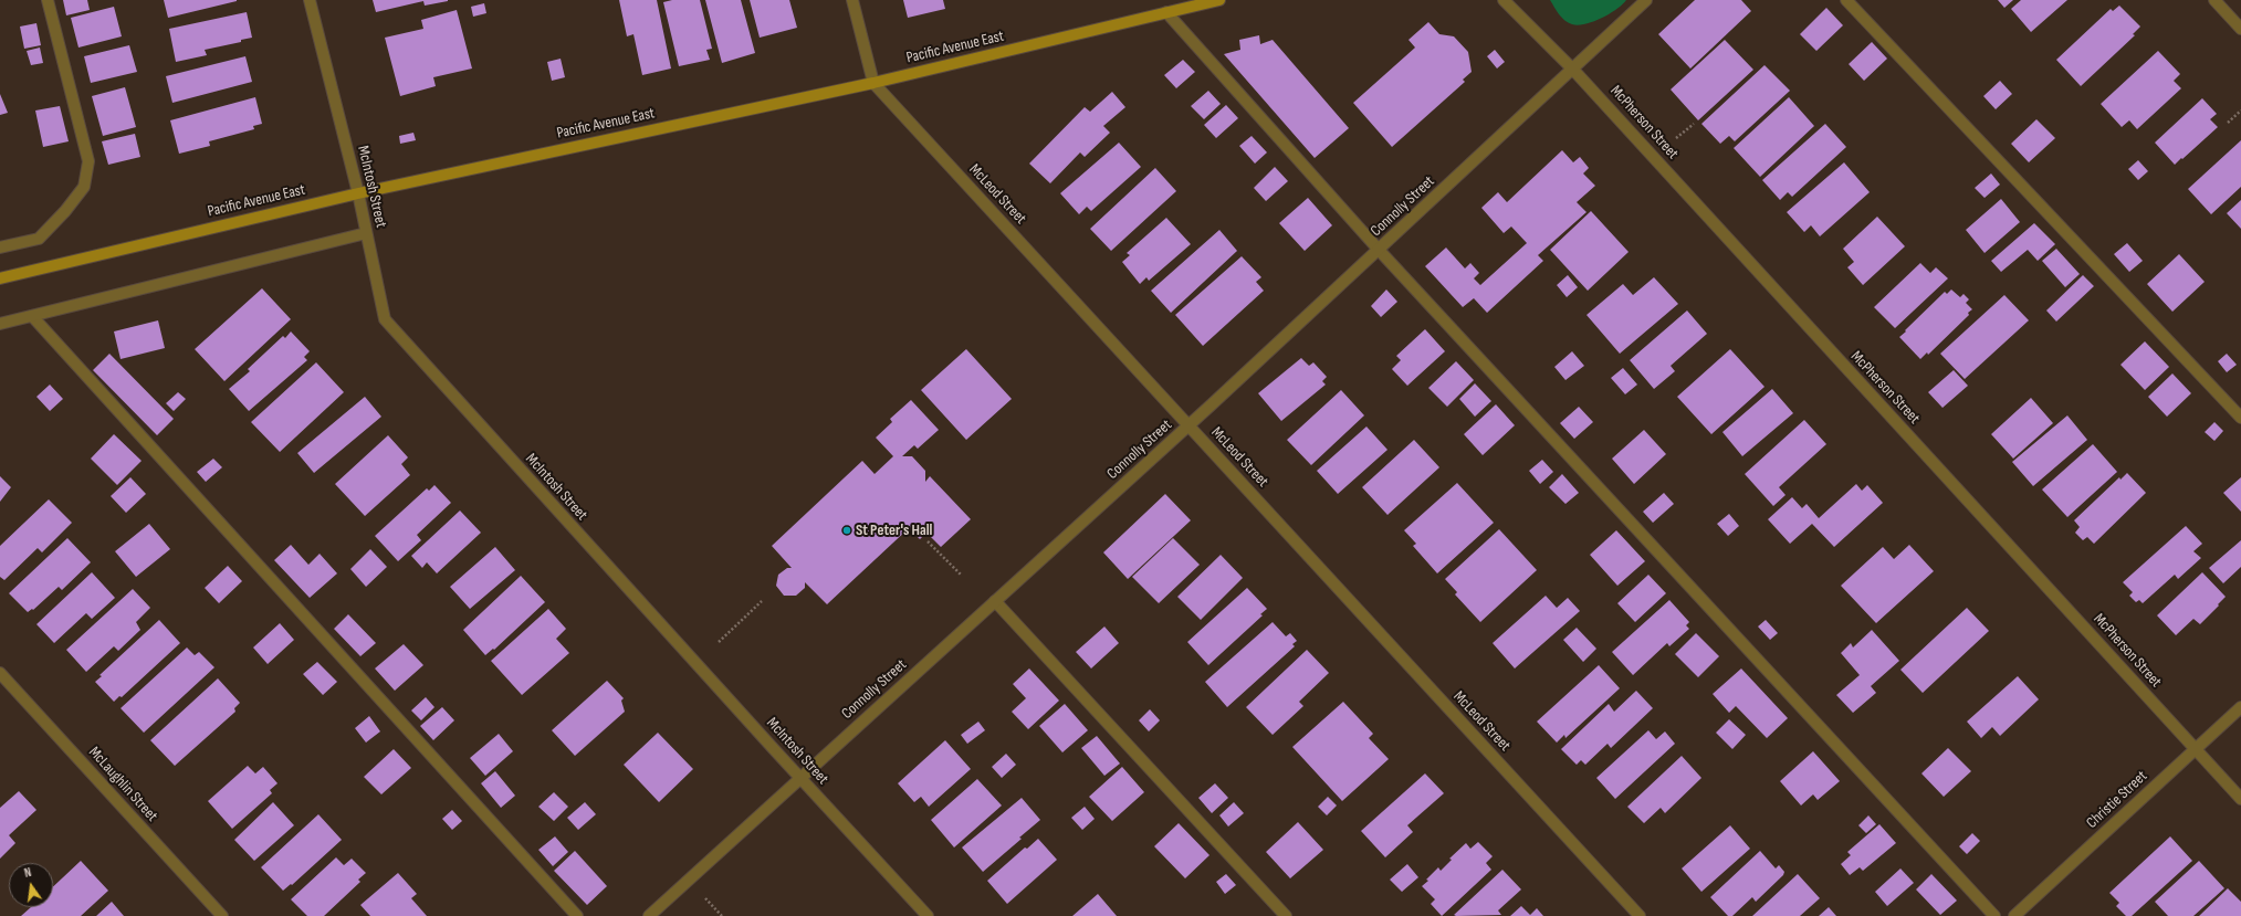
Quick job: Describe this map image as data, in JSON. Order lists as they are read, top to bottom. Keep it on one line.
{"streets":{"street":["Pacific Avenue East","McPherson Street","McIntosh Street","McLeod Street","Connolly Street","McLaughlin Street","Christie Street"]},"crossings":[["Pacific Avenue East","McIntosh Street"],["Pacific Avenue East","McLeod Street"],["McPherson Street","Connolly Street"],["McPherson Street","Christie Street"],["McIntosh Street","Connolly Street"],["McLeod Street","Connolly Street"]],"places":["St Peter's Hall"],"north":"top"}
